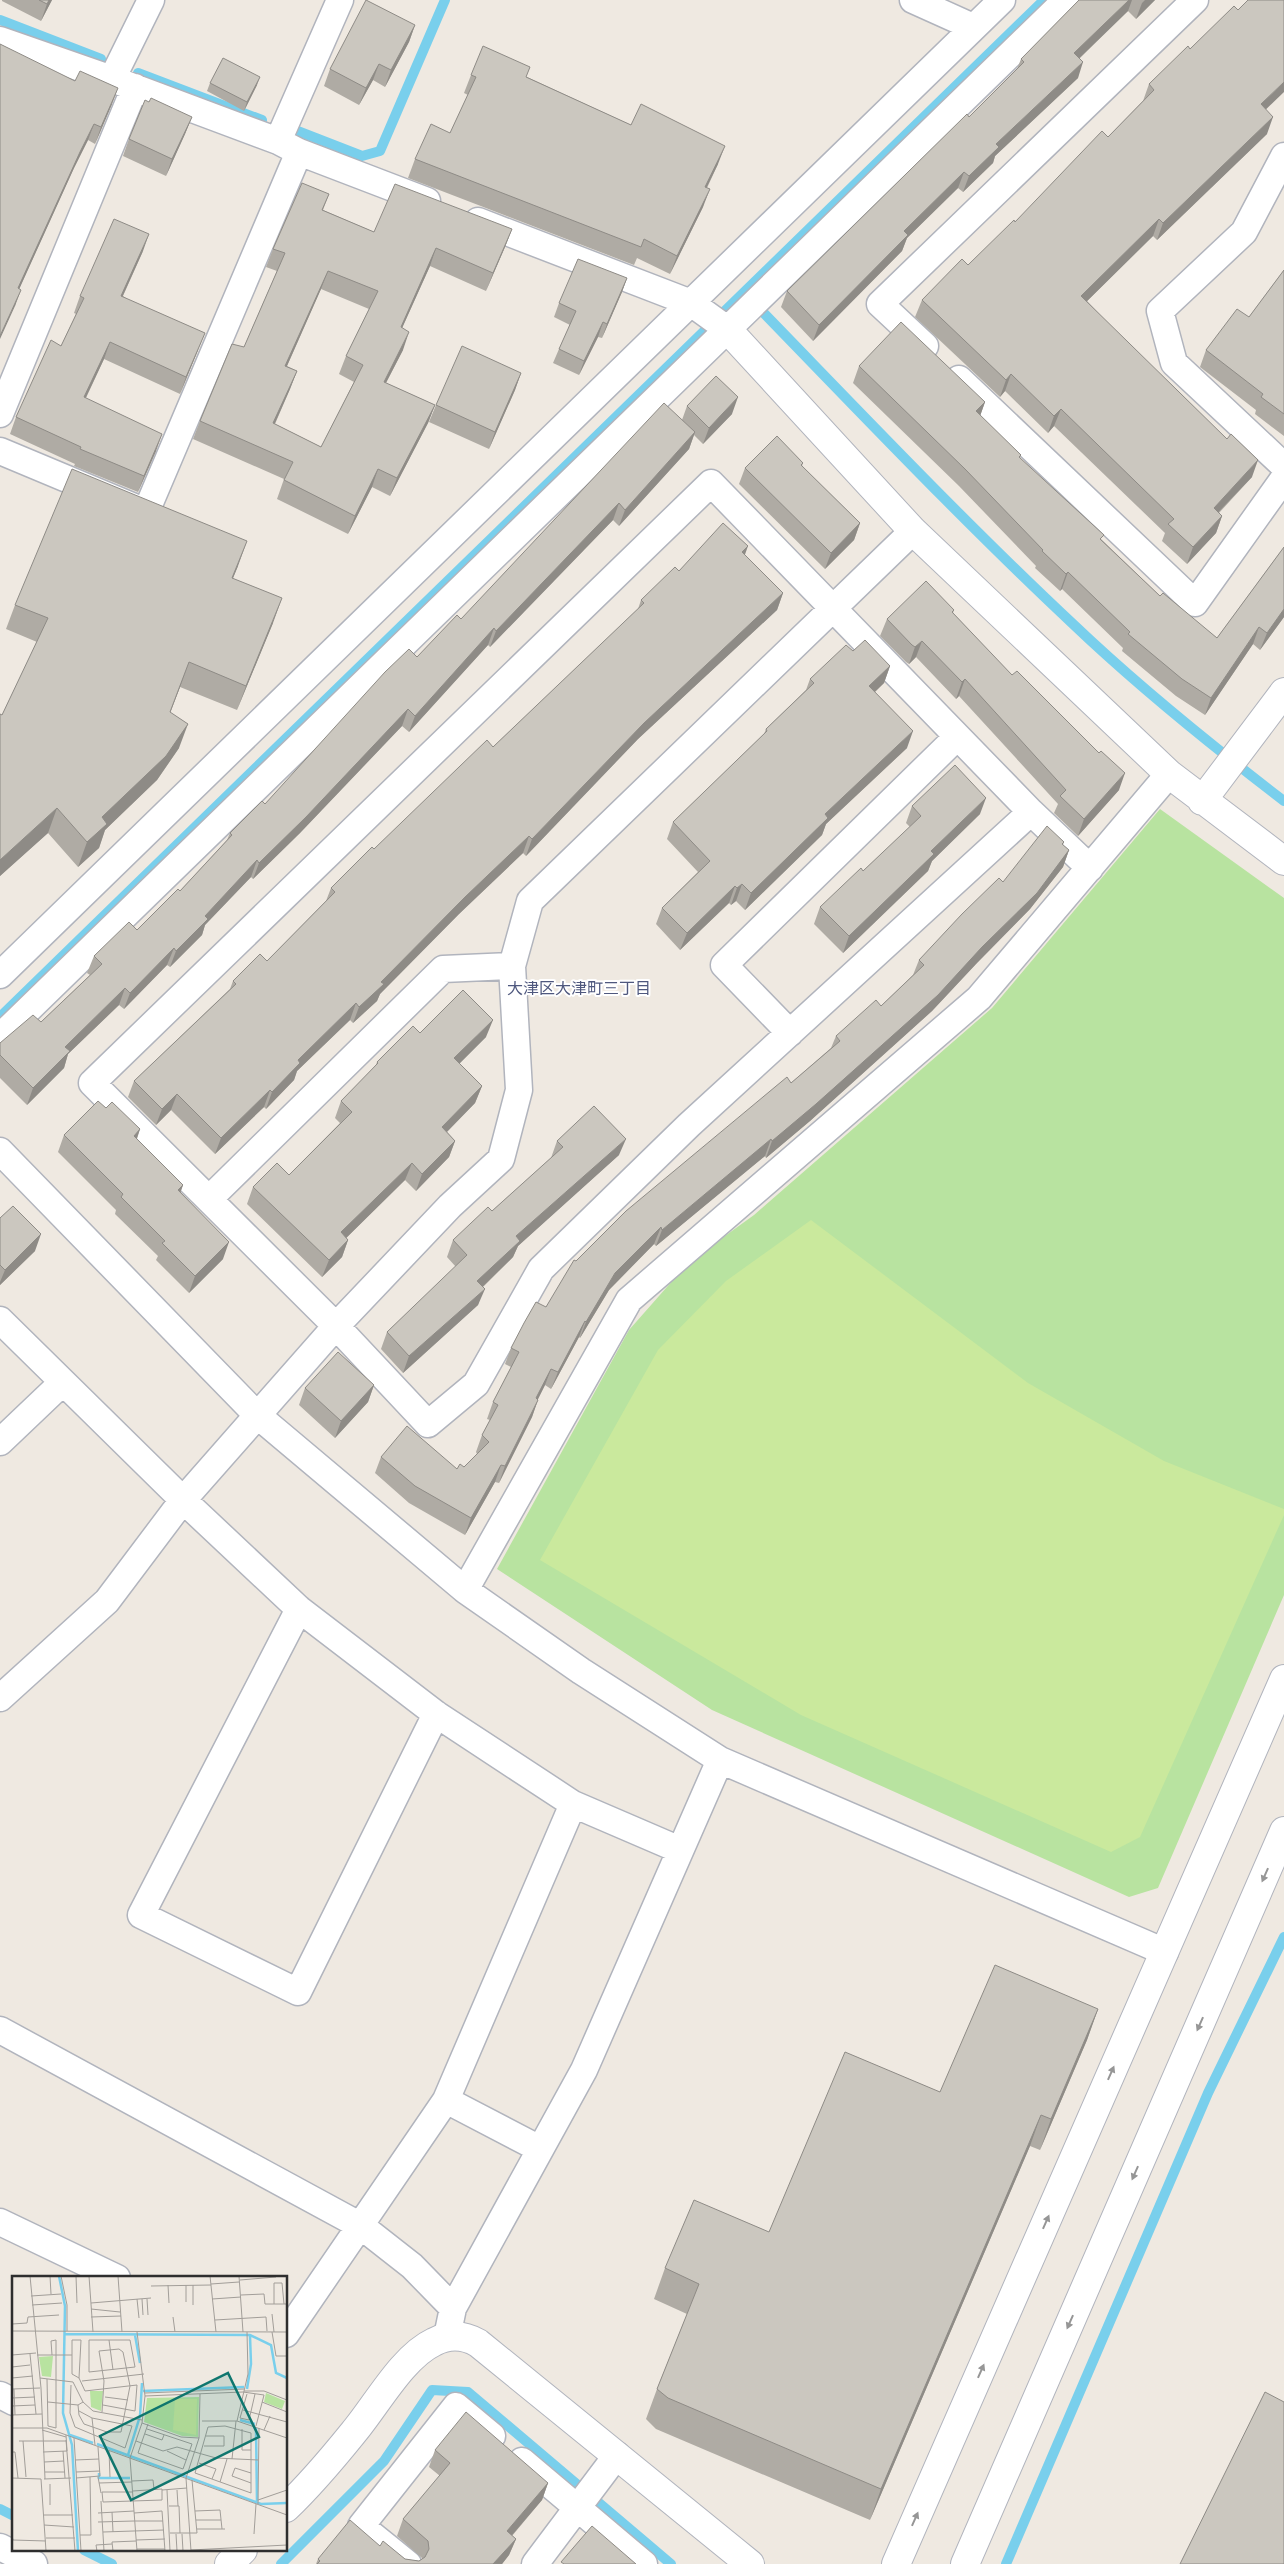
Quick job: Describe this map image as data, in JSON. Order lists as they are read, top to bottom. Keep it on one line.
{"districts":["大津区大津町三丁目"]}
